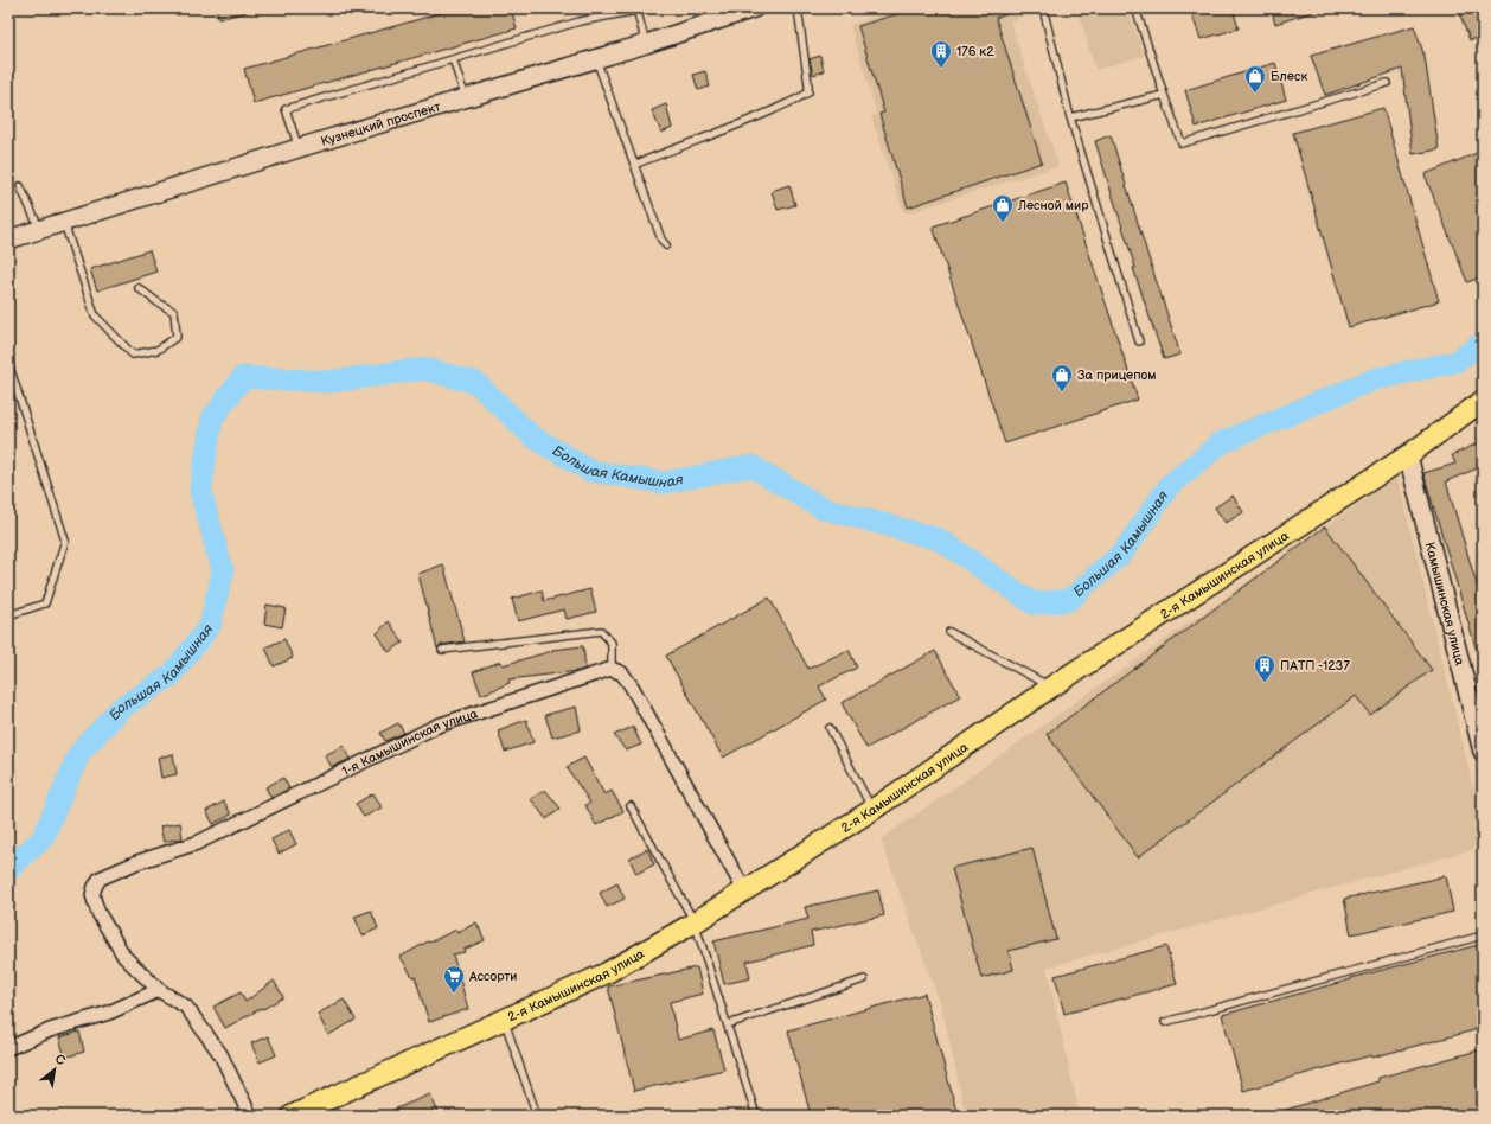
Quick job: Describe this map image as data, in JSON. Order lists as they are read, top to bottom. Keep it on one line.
{"streets":{"main road":["2-я Камышинская улица"],"street":["Кузнецкий проспект","Камышинская улица","1-я Камышинская улица"]},"crossings":[["2-я Камышинская улица","Камышинская улица"]],"water":["Большая Камышная"],"places":{"building":["176 к2","ПАТП -1237"],"shop":["Блеск","Лесной мир","За прицепом"],"supermarket":["Ассорти"]},"north":"top right"}
